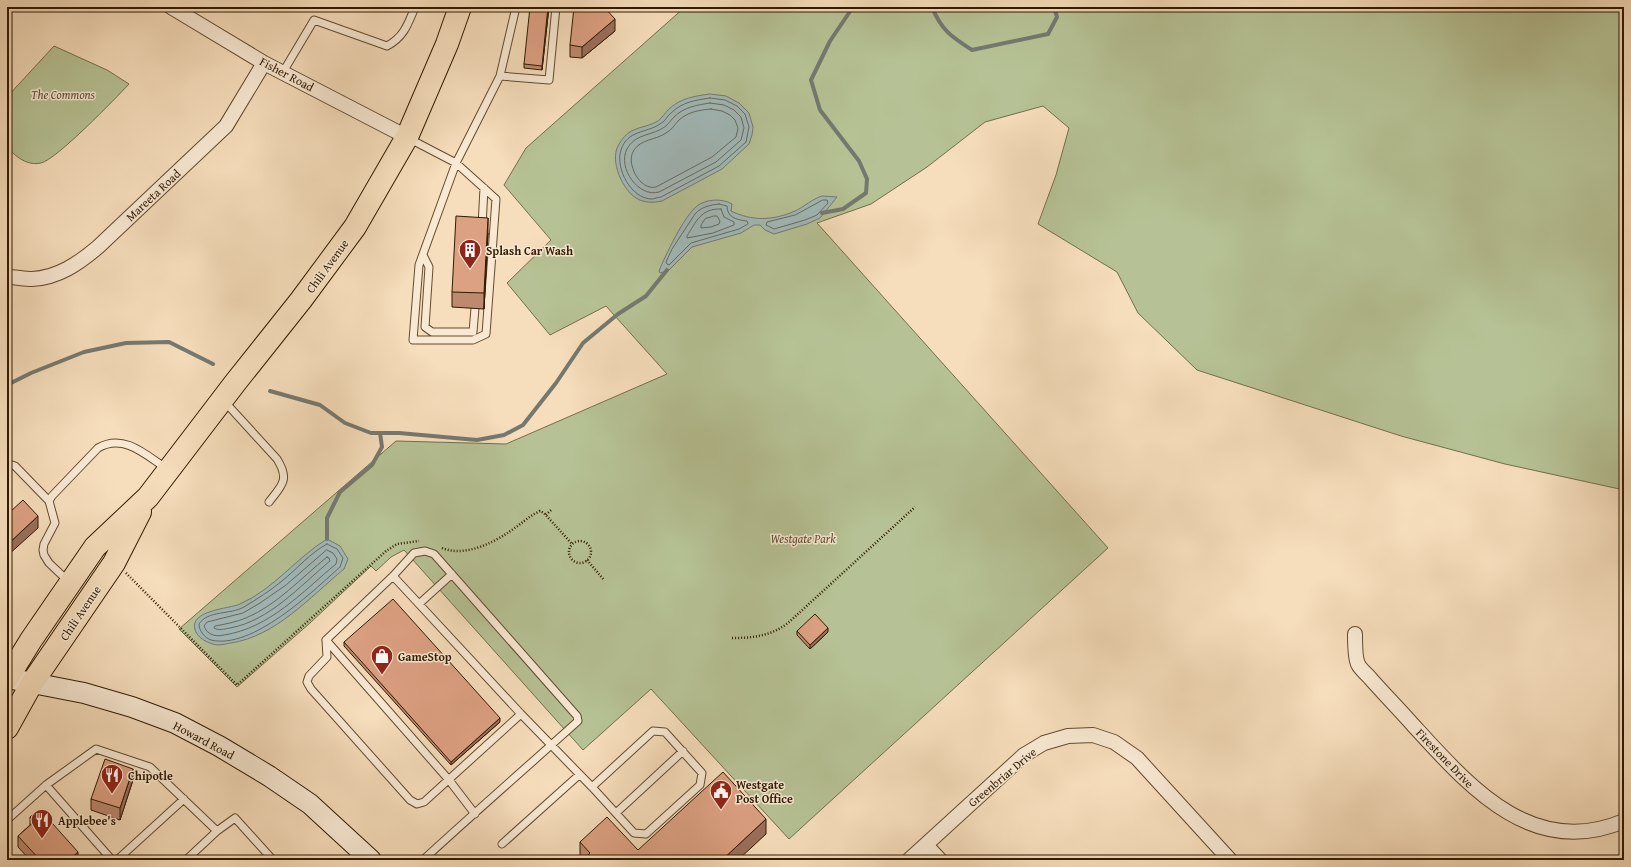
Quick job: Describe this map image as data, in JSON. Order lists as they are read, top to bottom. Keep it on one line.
{"streets":{"main road":["Chili Avenue","Howard Road"],"street":["Fisher Road","Mareeta Road","Firestone Drive","Greenbriar Drive"]},"crossings":[["Fisher Road","Mareeta Road"],["Fisher Road","Chili Avenue"],["Chili Avenue","Howard Road"]],"parks":["The Commons","Westgate Park"],"places":{"building":["Splash Car Wash"],"shop":["GameStop"],"restaurant":["Chipotle","Applebee's"],"public building":["Westgate Post Office"]}}
